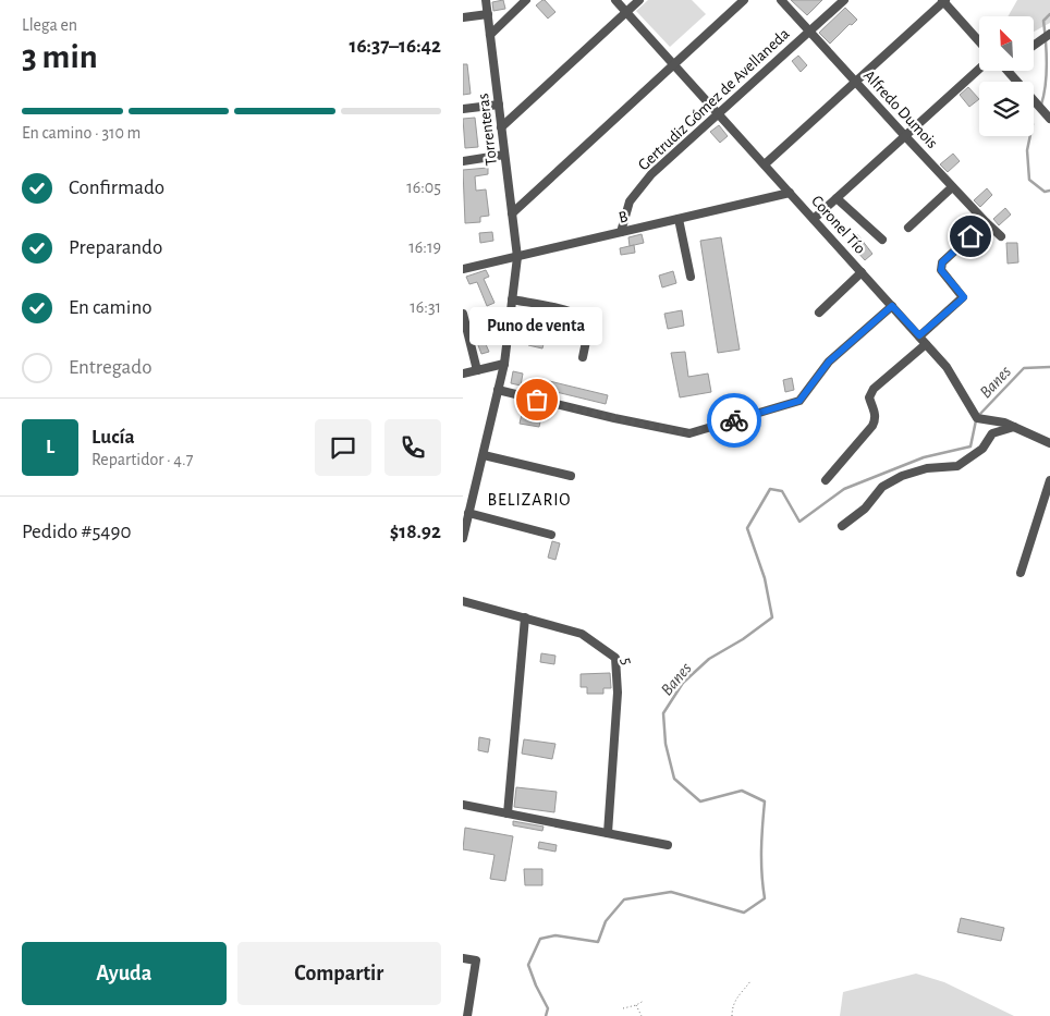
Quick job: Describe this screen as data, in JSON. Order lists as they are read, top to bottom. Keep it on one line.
{"streets":{"street":["Gertrudiz Gómez de Avellaneda","Alfredo Dumois","Torrenteras","B","Coronel Tío","5"]},"crossings":[["Gertrudiz Gómez de Avellaneda","Alfredo Dumois"],["Gertrudiz Gómez de Avellaneda","B"],["Gertrudiz Gómez de Avellaneda","Coronel Tío"],["Torrenteras","B"],["B","Coronel Tío"]],"districts":["BELIZARIO"],"water":["Banes"],"places":["Puno de venta"],"north":"top left","page":{"heading":["3 min","Llega en","16:37–16:42"],"panel":["Lucía","Repartidor · 4.7","Pedido #5490","$18.92"],"bar":"En camino · 310 m","list":[["Confirmado","16:05"],["Preparando","16:19"],["En camino","16:31"],"Entregado"],"bubble":"Puno de venta","round":"L","buttons":["Ayuda","Compartir"]}}
